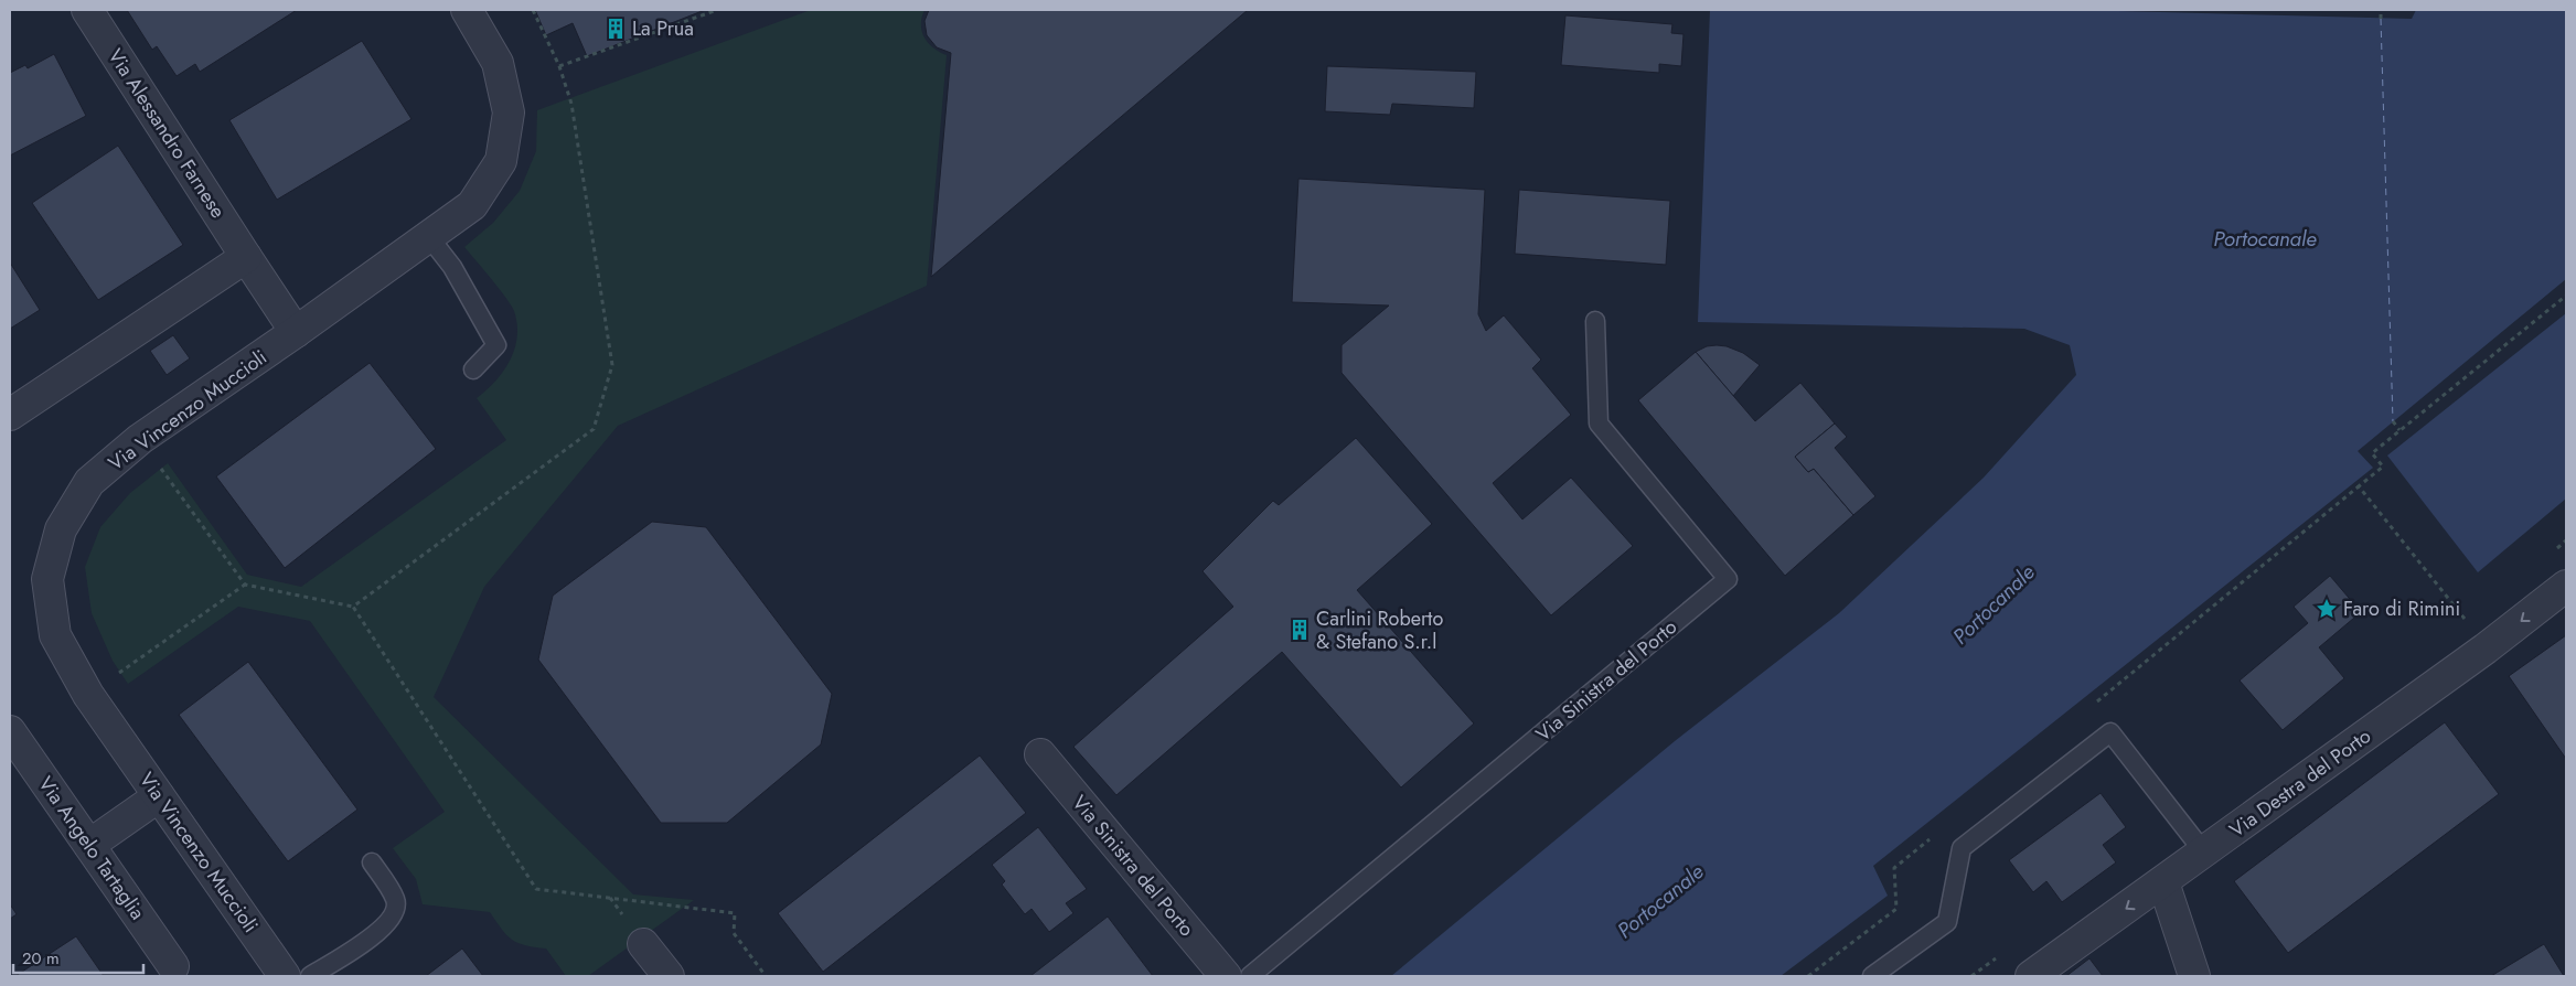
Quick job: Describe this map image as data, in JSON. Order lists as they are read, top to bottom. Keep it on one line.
{"streets":{"street":["Via Alessandro Farnese","Via Vincenzo Muccioli","Via Sinistra del Porto","Via Destra del Porto","Via Angelo Tartaglia"]},"crossings":[["Via Alessandro Farnese","Via Vincenzo Muccioli"]],"one_way":["Via Destra del Porto"],"water":["Portocanale"],"places":{"building":["La Prua","Carlini Roberto & Stefano S.r.l"],"place":["Faro di Rimini"]},"scale_bar":"20 m"}
